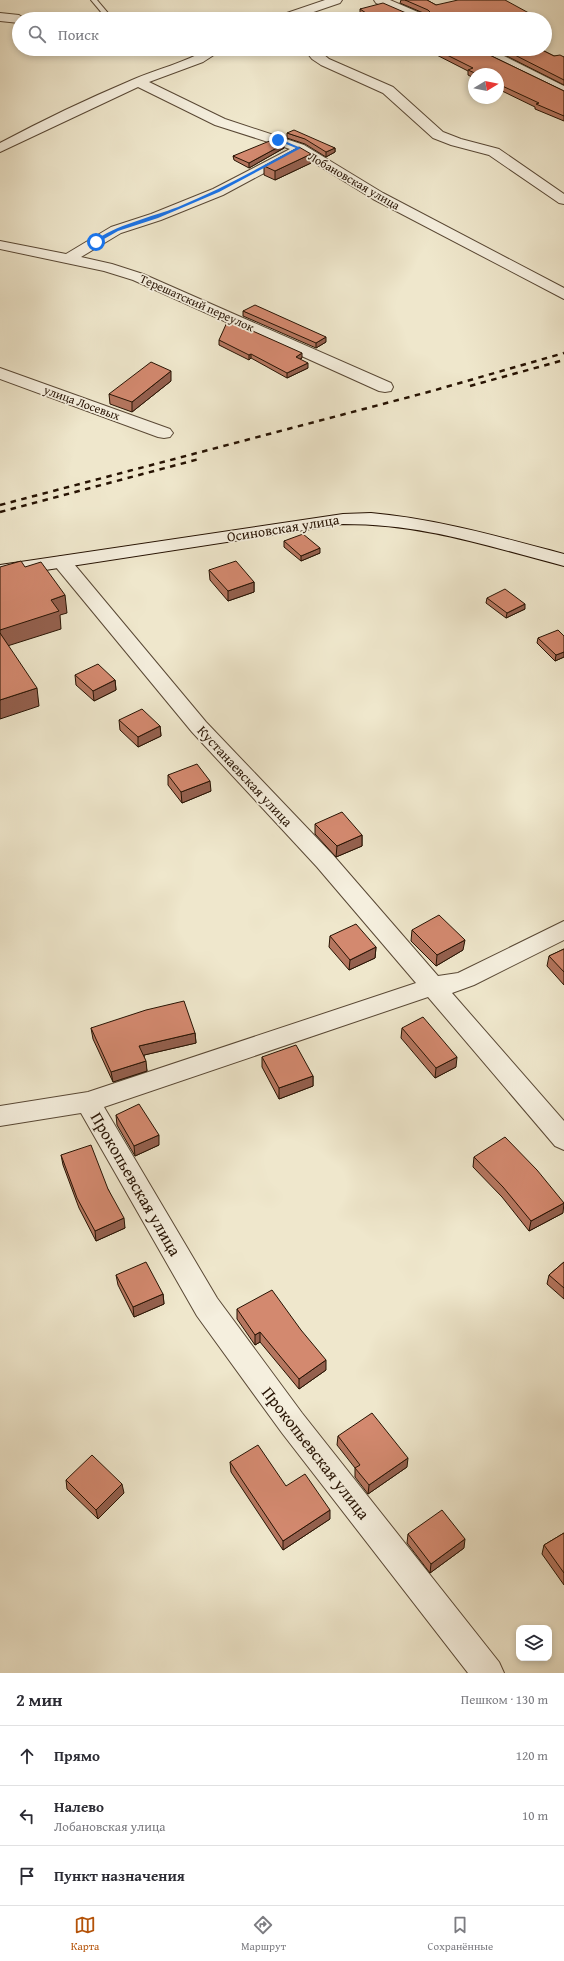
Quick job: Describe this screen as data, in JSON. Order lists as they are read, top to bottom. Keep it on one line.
{"streets":{"street":["Лобановская улица","Терешатский переулок","улица Лосевых","Осиновская улица","Кустанаевская улица","Прокопьевская улица"]},"crossings":[["Осиновская улица","Кустанаевская улица"],["Кустанаевская улица","Прокопьевская улица"]],"north":"right","page":{"search":"Поиск","heading":["2 мин","Пешком · 130 m"],"list":[["Прямо","120 m"],["Налево","Лобановская улица","10 m"],"Пункт назначения"],"nav":["Карта","Маршрут","Сохранённые"]}}
